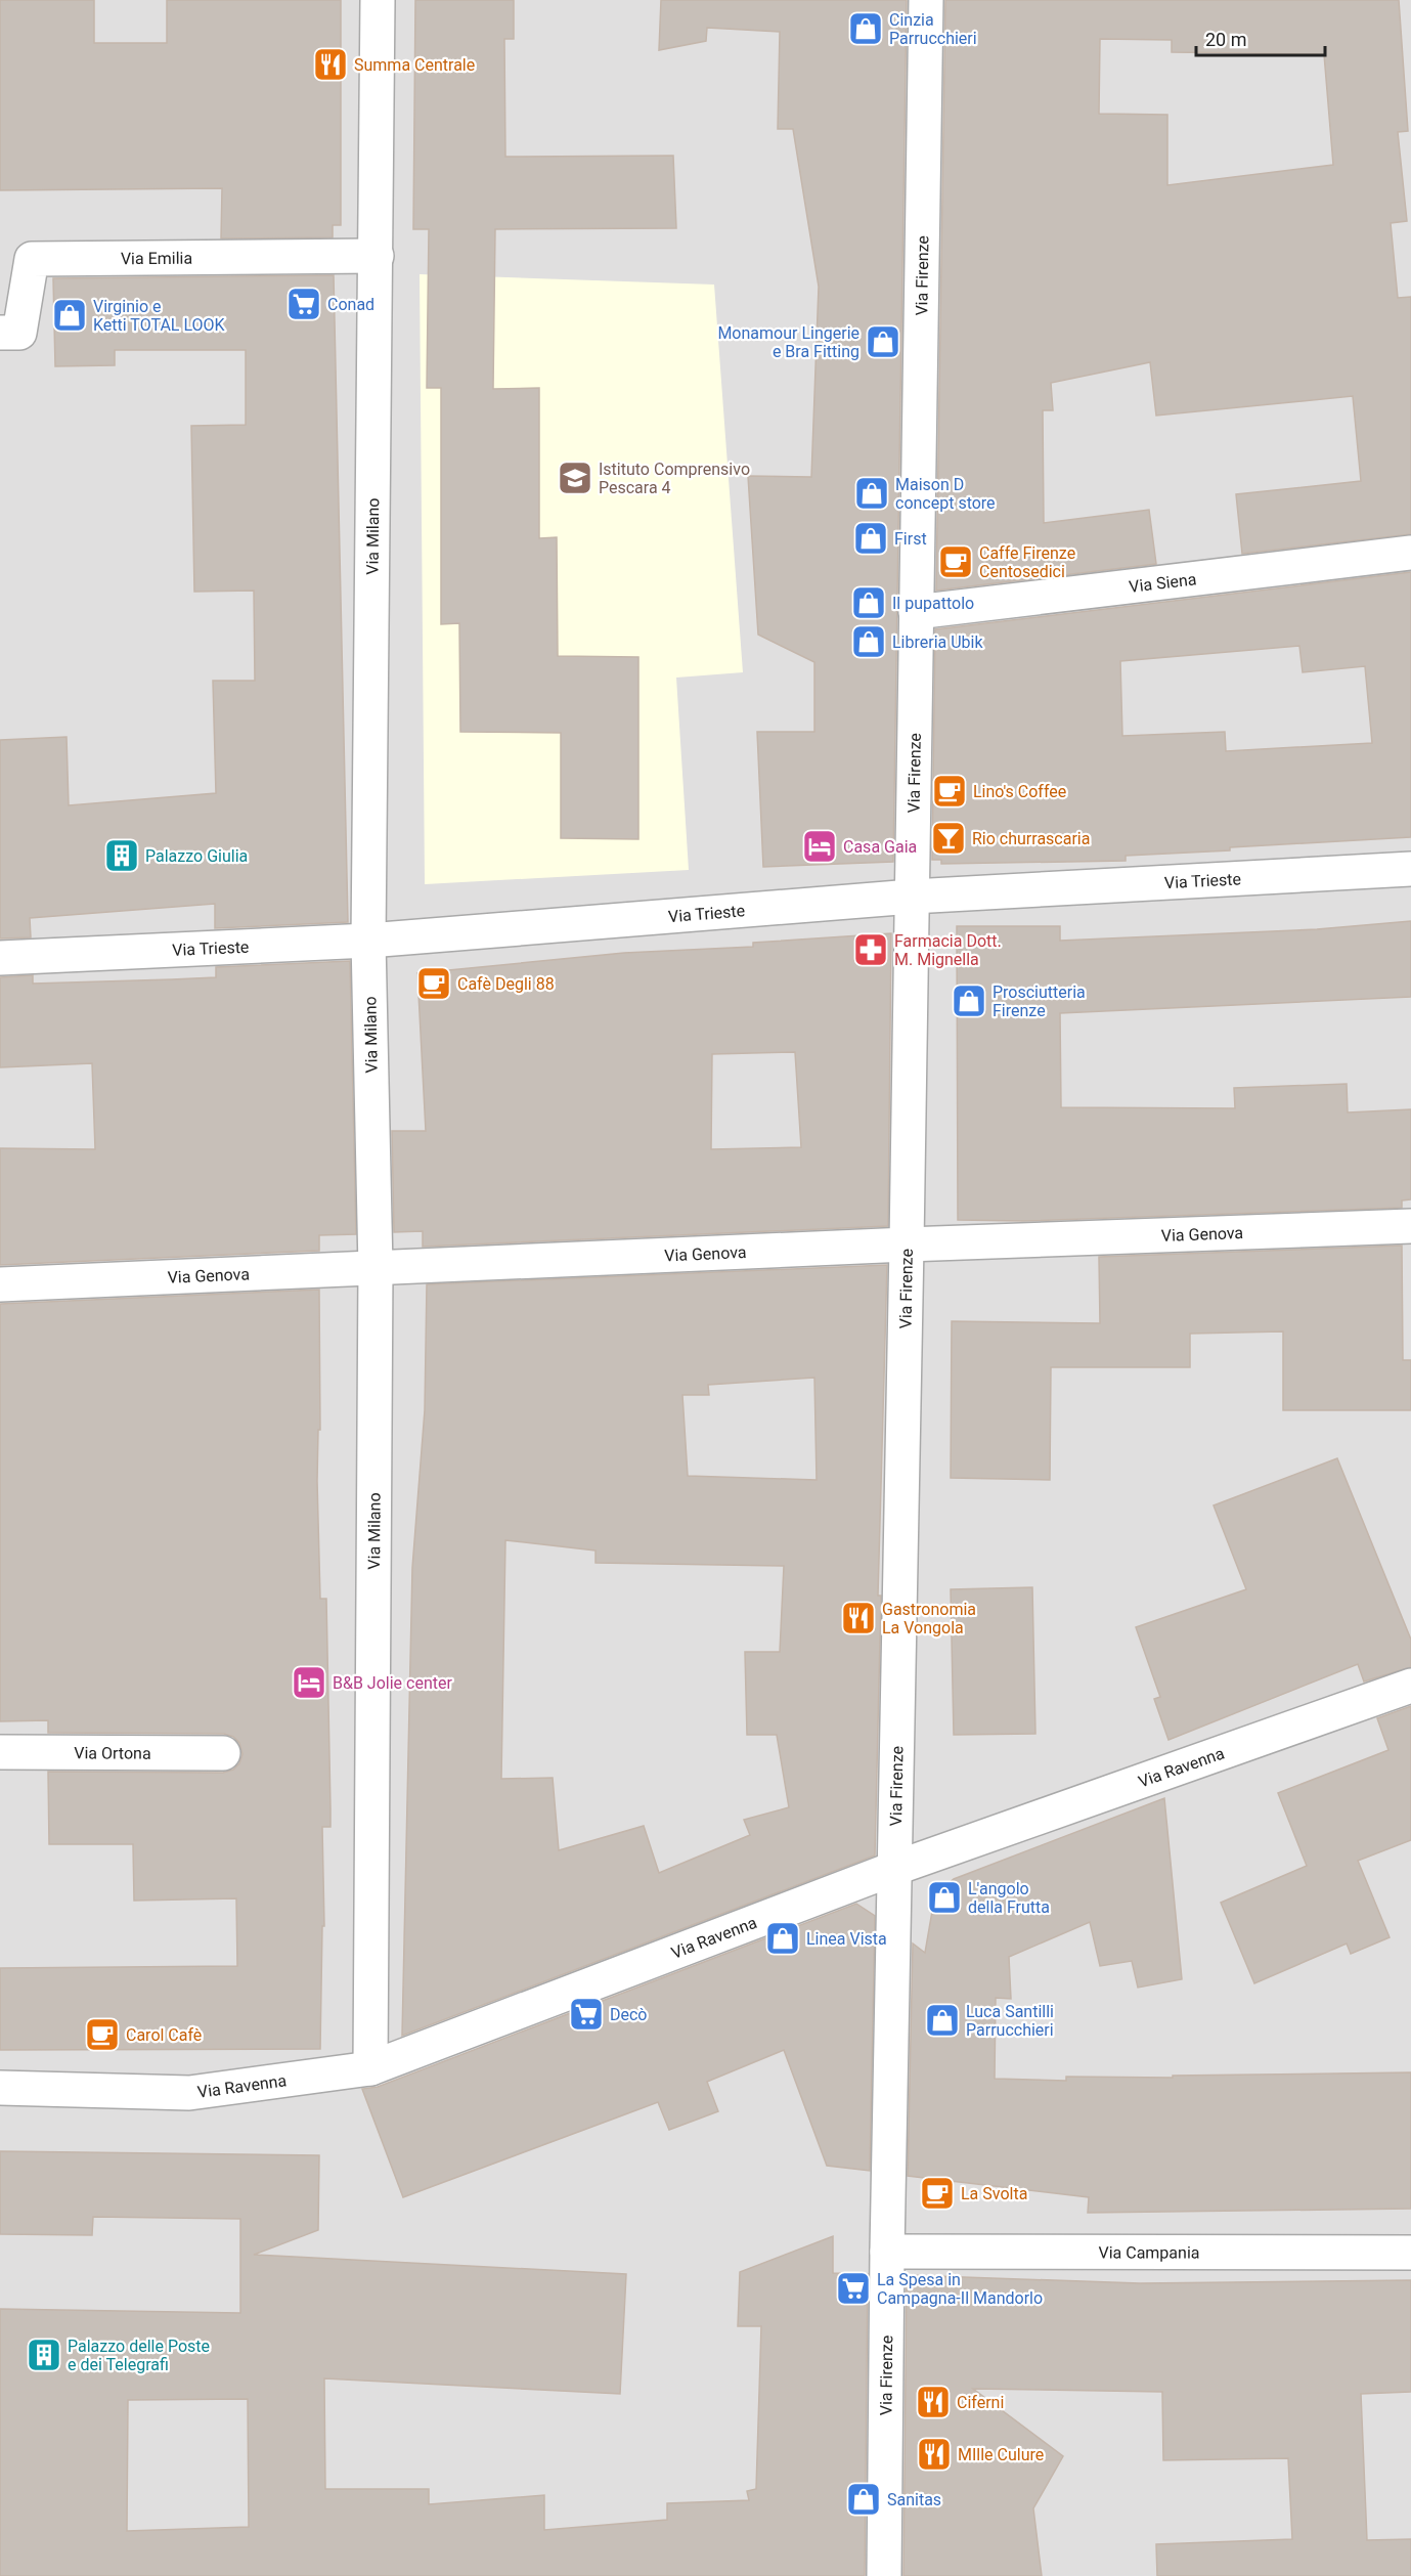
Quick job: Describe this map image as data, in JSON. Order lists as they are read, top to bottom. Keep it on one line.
{"streets":{"street":["Via Emilia","Via Firenze","Via Milano","Via Siena","Via Trieste","Via Genova","Via Ortona","Via Ravenna","Via Campania"]},"crossings":[["Via Emilia","Via Milano"],["Via Firenze","Via Siena"],["Via Firenze","Via Trieste"],["Via Firenze","Via Genova"],["Via Firenze","Via Ravenna"],["Via Firenze","Via Campania"],["Via Milano","Via Trieste"],["Via Milano","Via Genova"],["Via Milano","Via Ravenna"]],"places":{"shop":["Cinzia Parrucchieri","Virginio e Ketti TOTAL LOOK","Monamour Lingerie e Bra Fitting","Maison D concept store","First","Il pupattolo","Libreria Ubik","Prosciutteria Firenze","L'angolo della Frutta","Linea Vista","Luca Santilli Parrucchieri","Sanitas"],"restaurant":["Summa Centrale","Gastronomia La Vongola","Ciferni","MIlle Culure"],"supermarket":["Conad","Decò","La Spesa in Campagna-Il Mandorlo"],"school or university":["Istituto Comprensivo Pescara 4"],"cafe":["Caffe Firenze Centosedici","Lino's Coffee","Cafè Degli 88","Carol Cafè","La Svolta"],"bar":["Rio churrascaria"],"hotel":["Casa Gaia","B&B Jolie center"],"building":["Palazzo Giulia","Palazzo delle Poste e dei Telegrafi"],"pharmacy":["Farmacia Dott. M. Mignella"]},"scale_bar":"20 m"}
